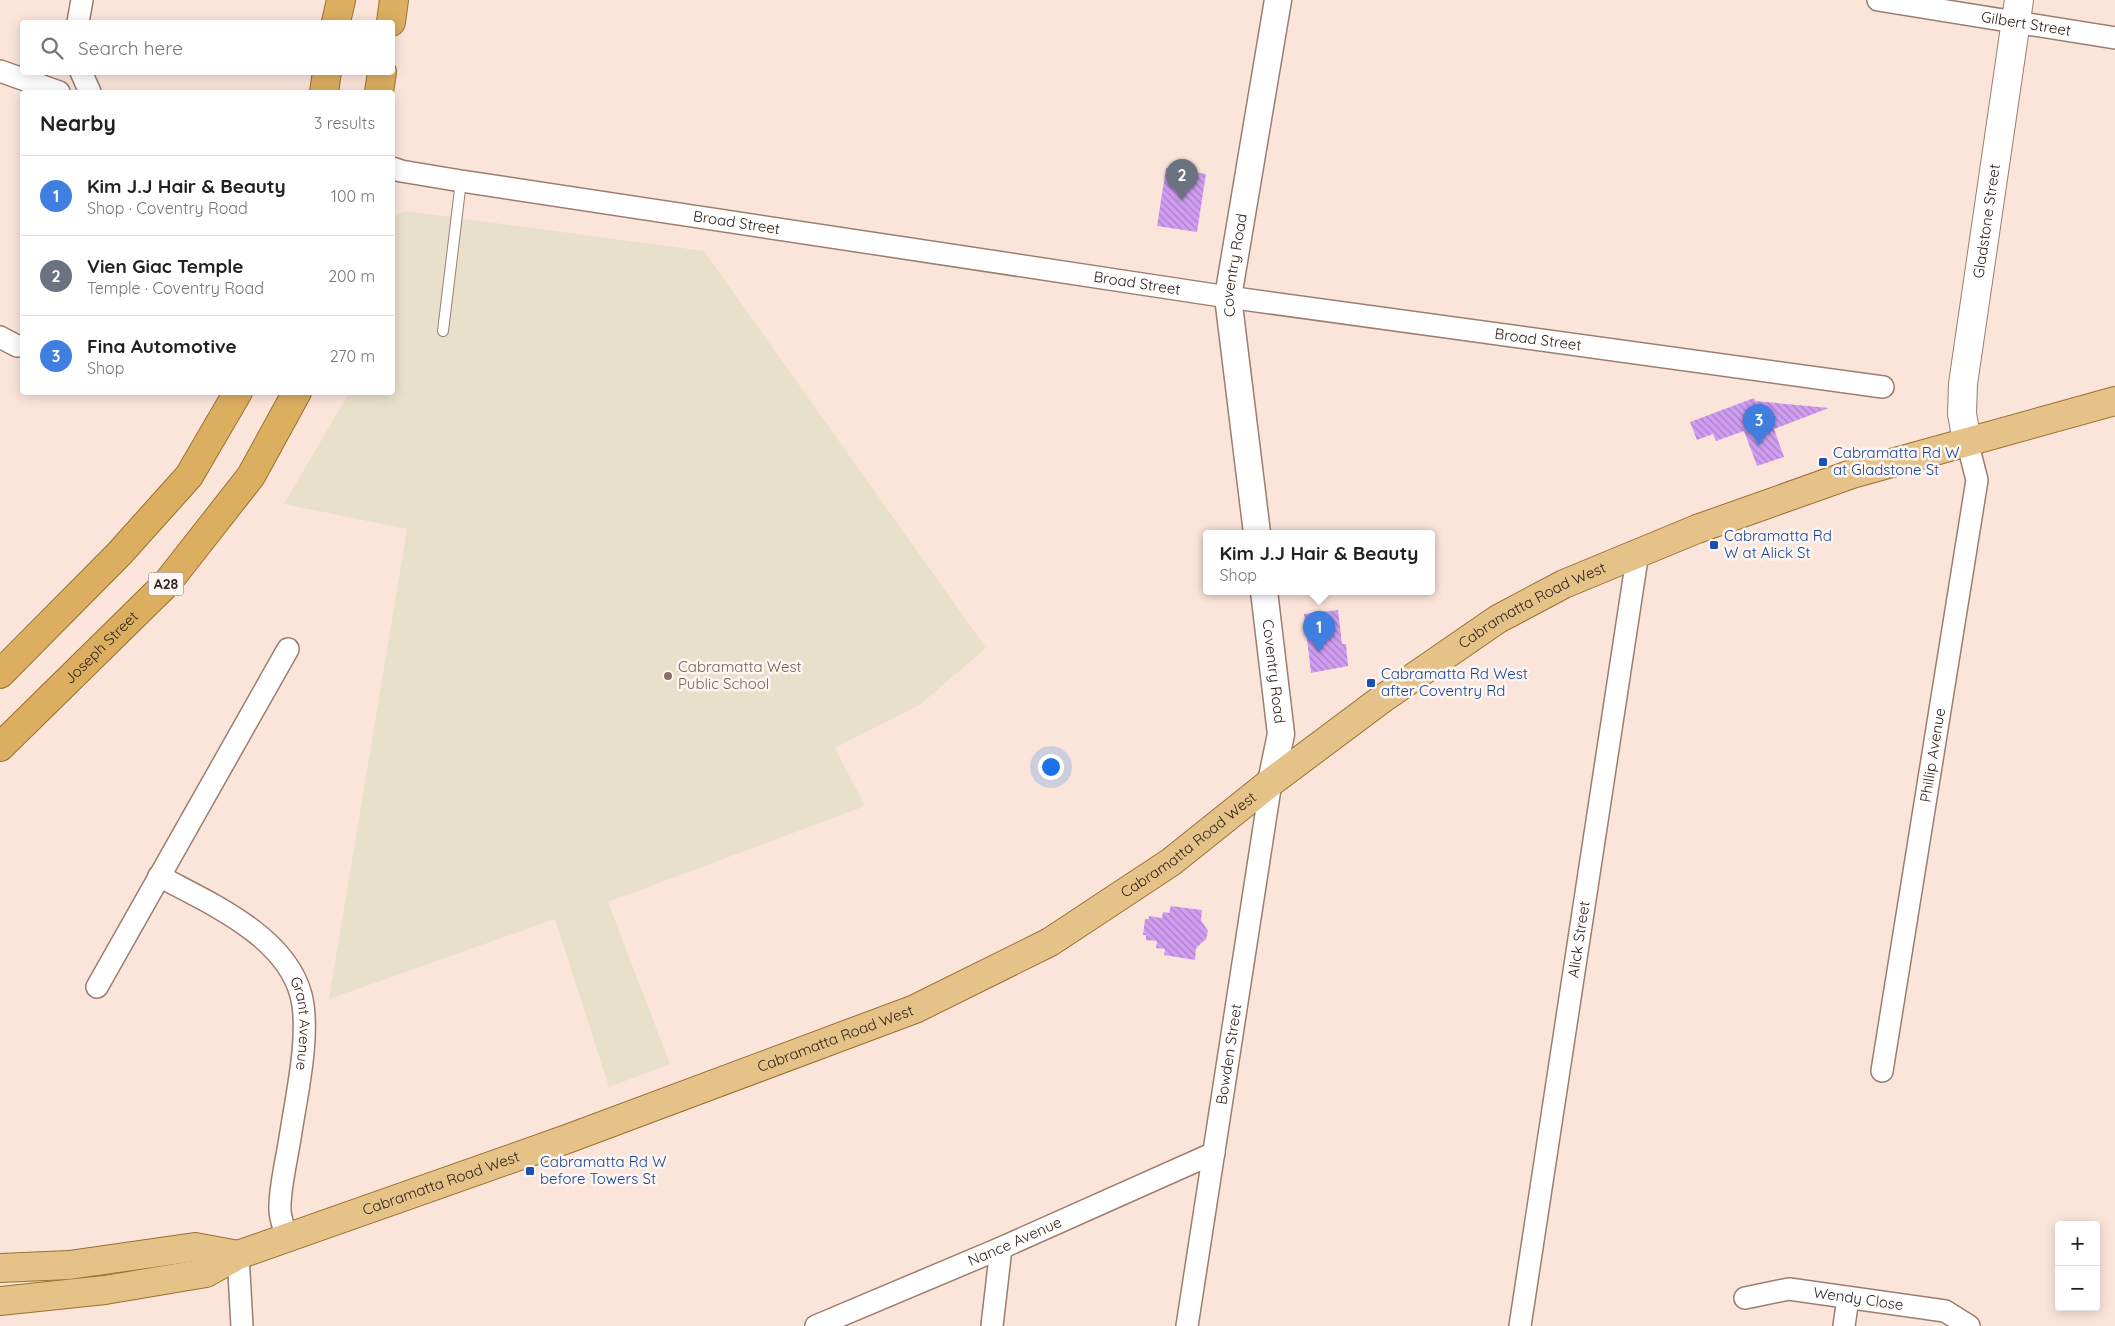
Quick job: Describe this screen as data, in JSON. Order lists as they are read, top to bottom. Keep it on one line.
{"streets":{"highway":["A28","Joseph Street"],"main road":["Gladstone Street","Cabramatta Road West"],"street":["Gilbert Street","Broad Street","Coventry Road","Phillip Avenue","Alick Street","Grant Avenue","Bowden Street","Nance Avenue","Wendy Close"]},"crossings":[["Gilbert Street","Gladstone Street"],["Gladstone Street","Cabramatta Road West"],["Gladstone Street","Phillip Avenue"],["Broad Street","Coventry Road"],["Coventry Road","Cabramatta Road West"],["Coventry Road","Bowden Street"],["Cabramatta Road West","Phillip Avenue"],["Cabramatta Road West","Alick Street"],["Cabramatta Road West","Grant Avenue"],["Cabramatta Road West","Bowden Street"],["Bowden Street","Nance Avenue"]],"places":{"transit":["Cabramatta Rd W at Gladstone St","Cabramatta Rd W at Alick St","Cabramatta Rd West after Coventry Rd","Cabramatta Rd W before Towers St"],"other":["Cabramatta West Public School"]},"page":{"search":"Search here","heading":["Nearby","3 results"],"list":[{"mark":"1","name":"Kim J.J Hair & Beauty","note":"Shop · Coventry Road","value":"100 m"},{"mark":"2","name":"Vien Giac Temple","note":"Temple · Coventry Road","value":"200 m"},{"mark":"3","name":"Fina Automotive","note":"Shop","value":"270 m"}],"pins":["2","3","1"],"popup":["Kim J.J Hair & Beauty","Shop"],"map_buttons":["+","−"]}}
